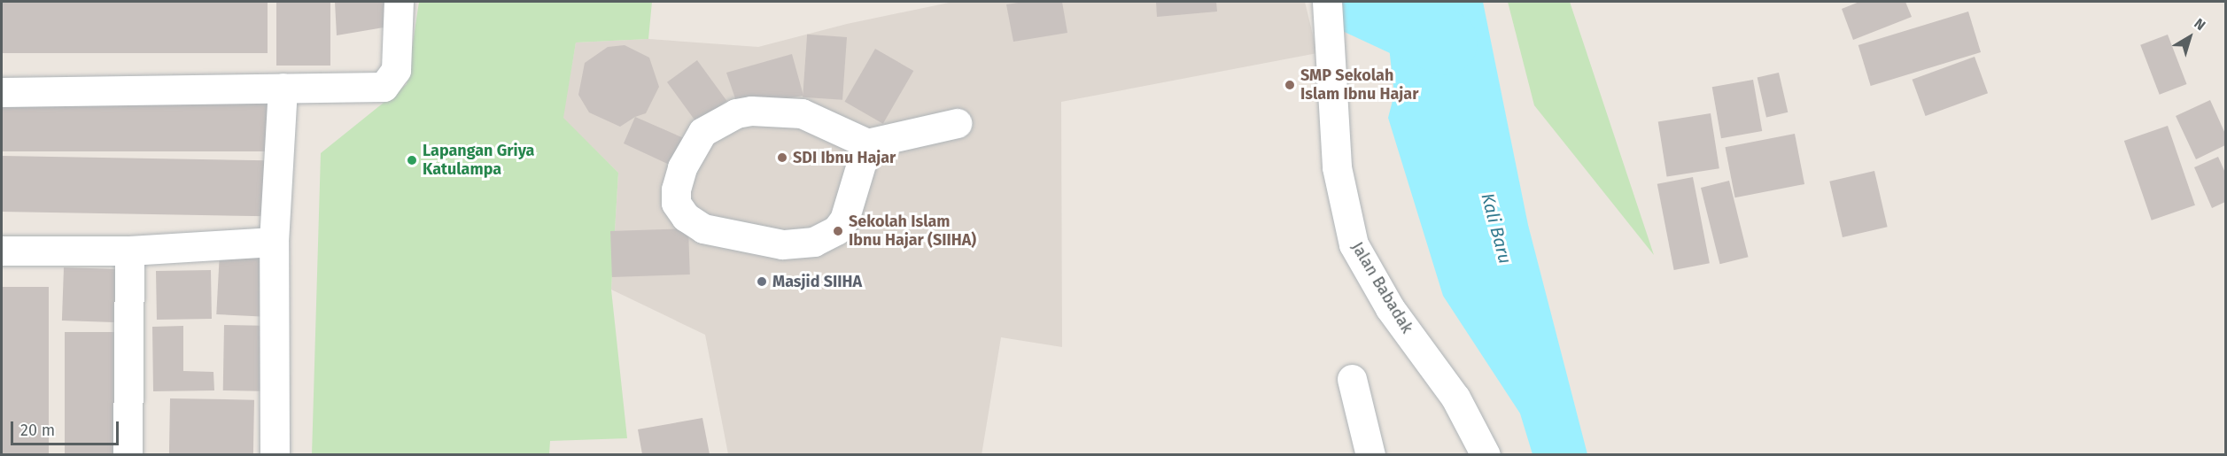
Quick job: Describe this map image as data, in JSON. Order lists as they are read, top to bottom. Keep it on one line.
{"streets":{"street":["Jalan Babadak"]},"water":["Kali Baru"],"places":["SMP Sekolah Islam Ibnu Hajar","SDI Ibnu Hajar","Lapangan Griya Katulampa","Sekolah Islam Ibnu Hajar (SIIHA)","Masjid SIIHA"],"scale_bar":"20 m","north":"top right"}
